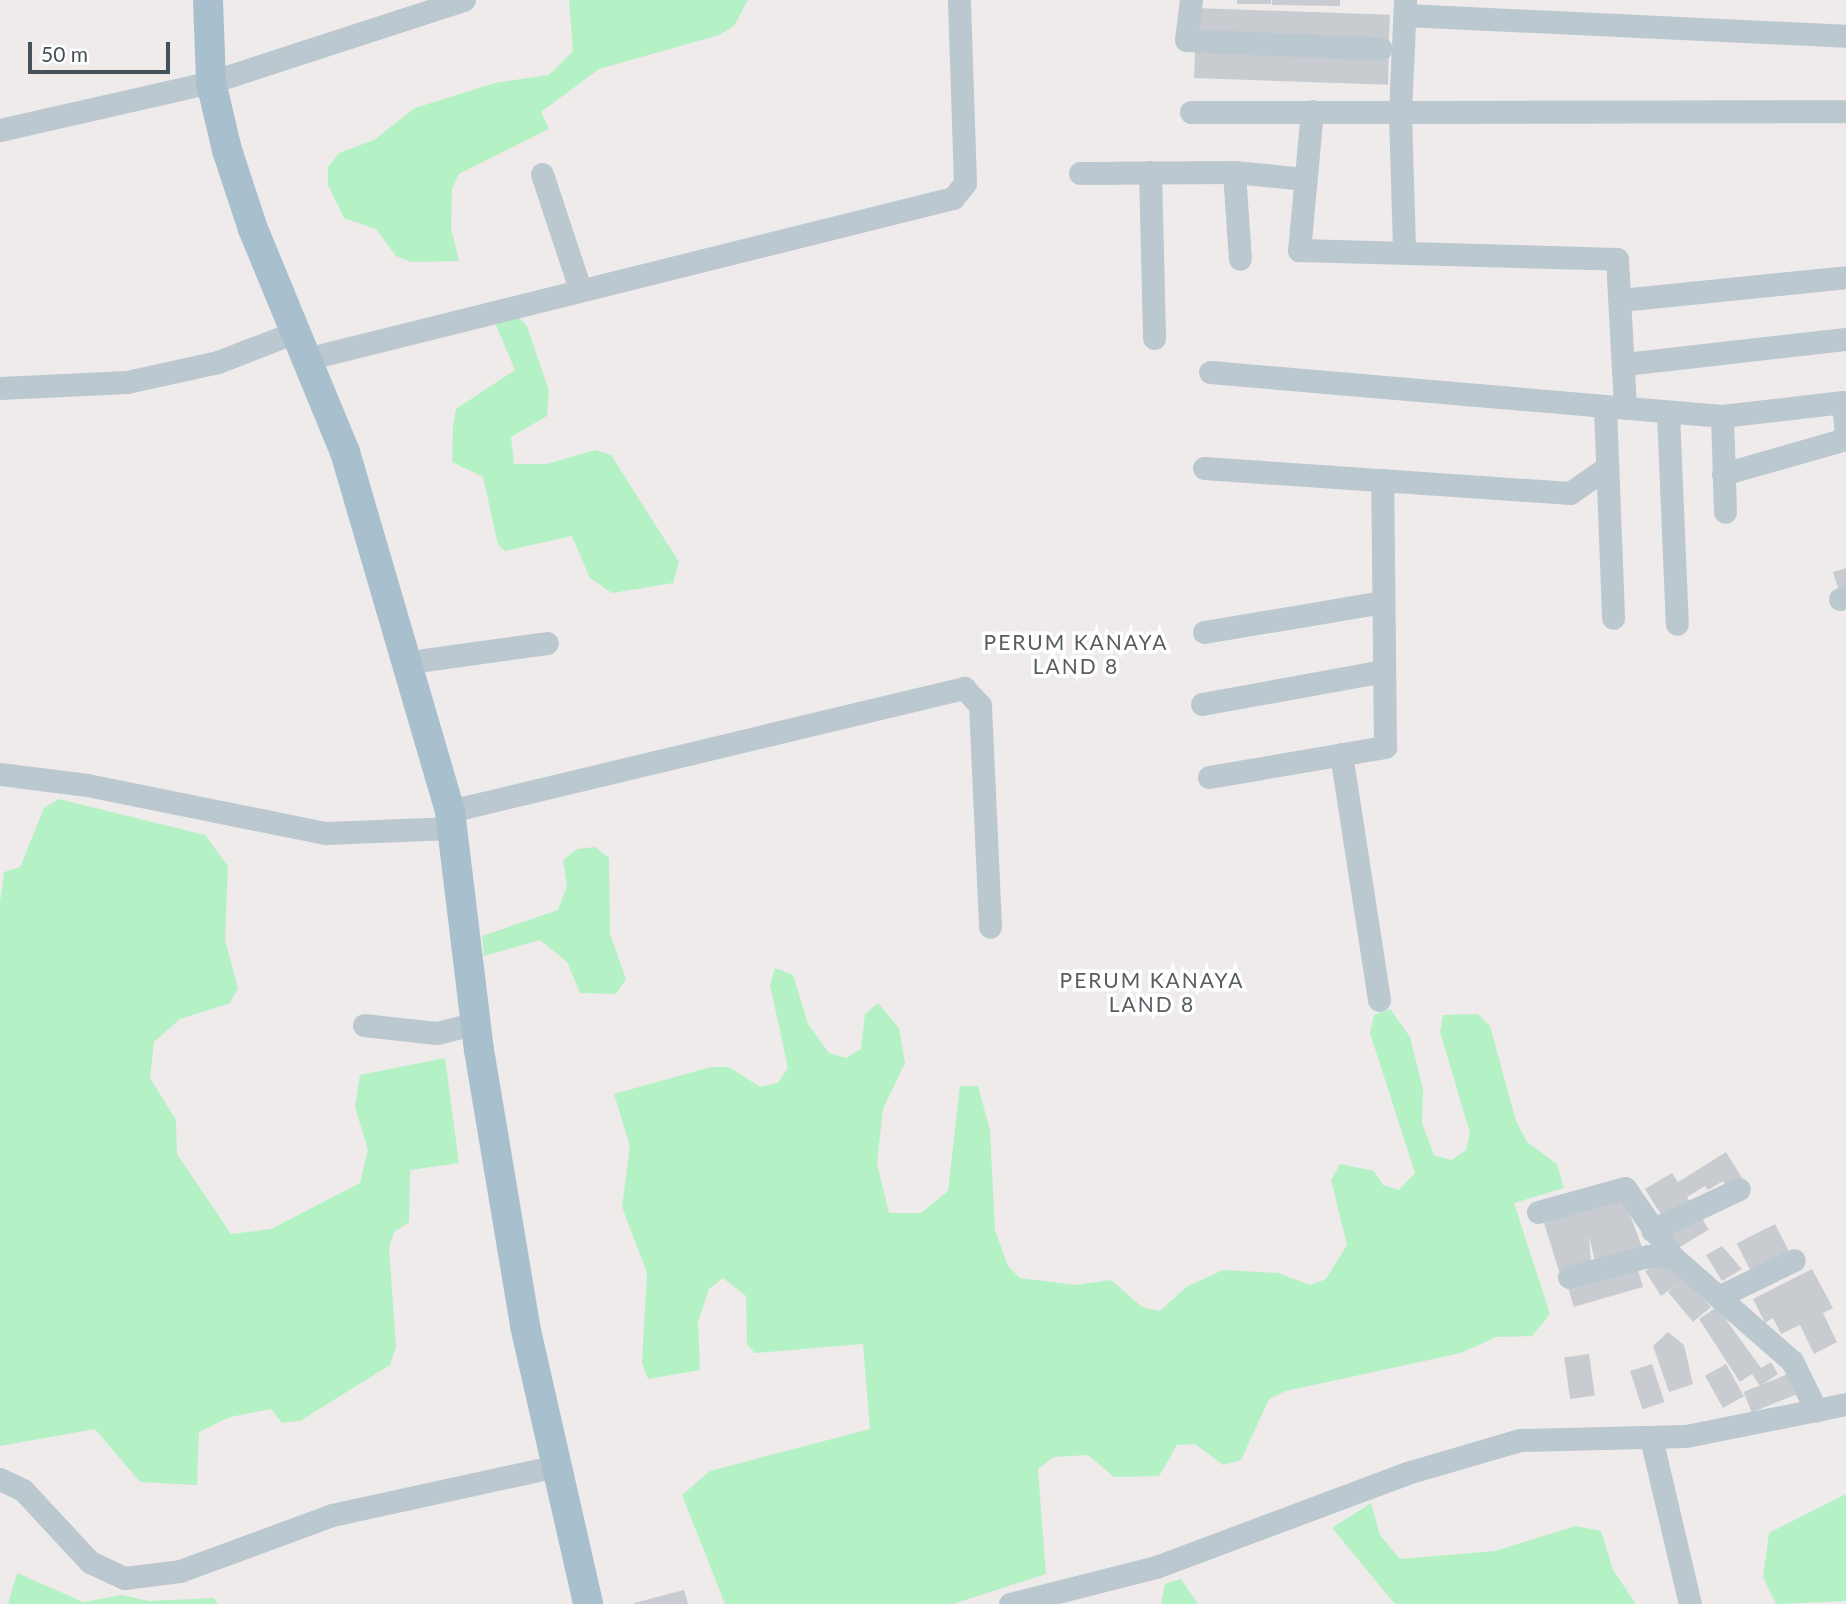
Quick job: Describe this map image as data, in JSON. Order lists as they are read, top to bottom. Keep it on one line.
{"districts":["PERUM KANAYA LAND 8","PERUM KANAYA LAND 8"],"scale_bar":"50 m"}
